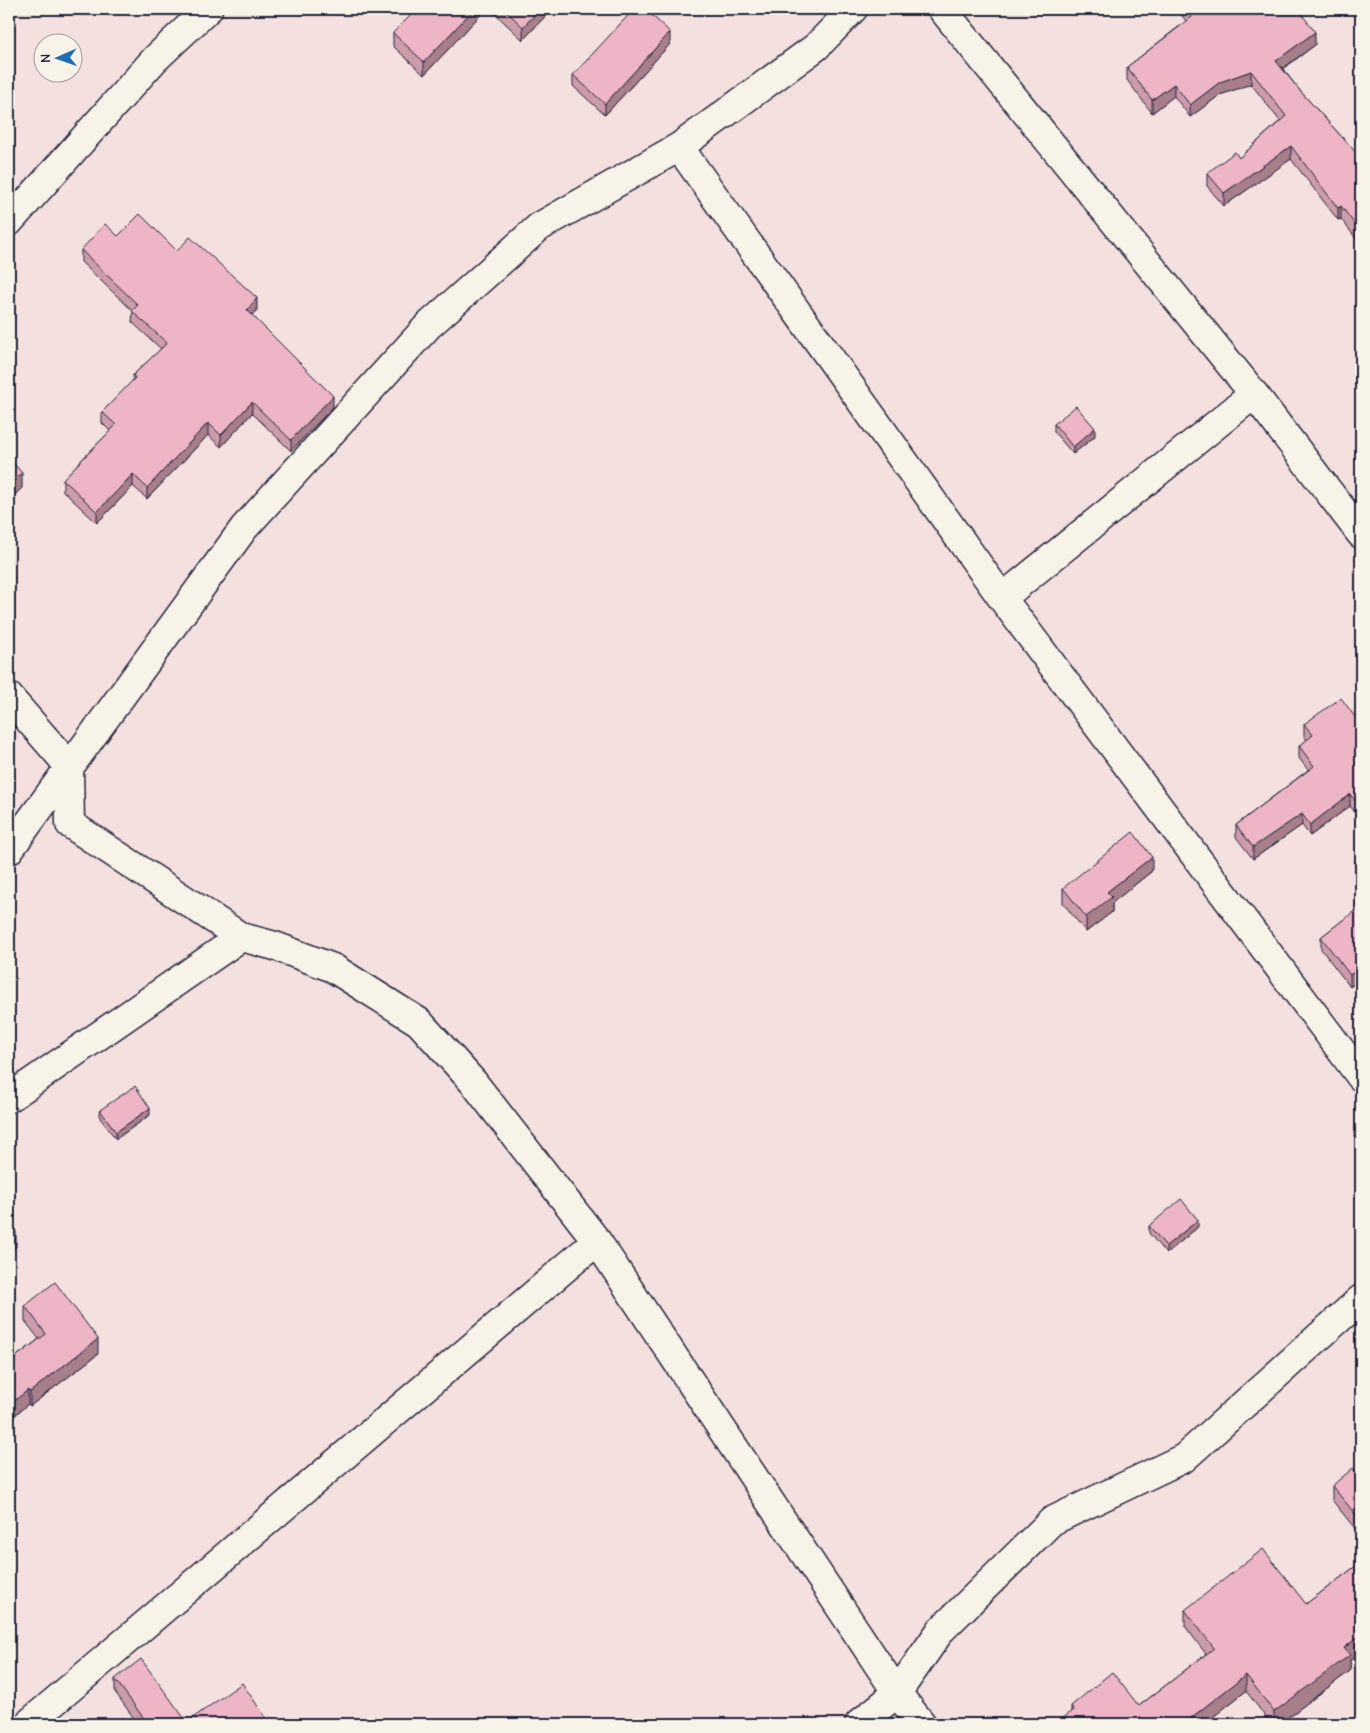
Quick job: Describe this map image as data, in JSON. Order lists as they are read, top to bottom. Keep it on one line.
{"north":"left"}
